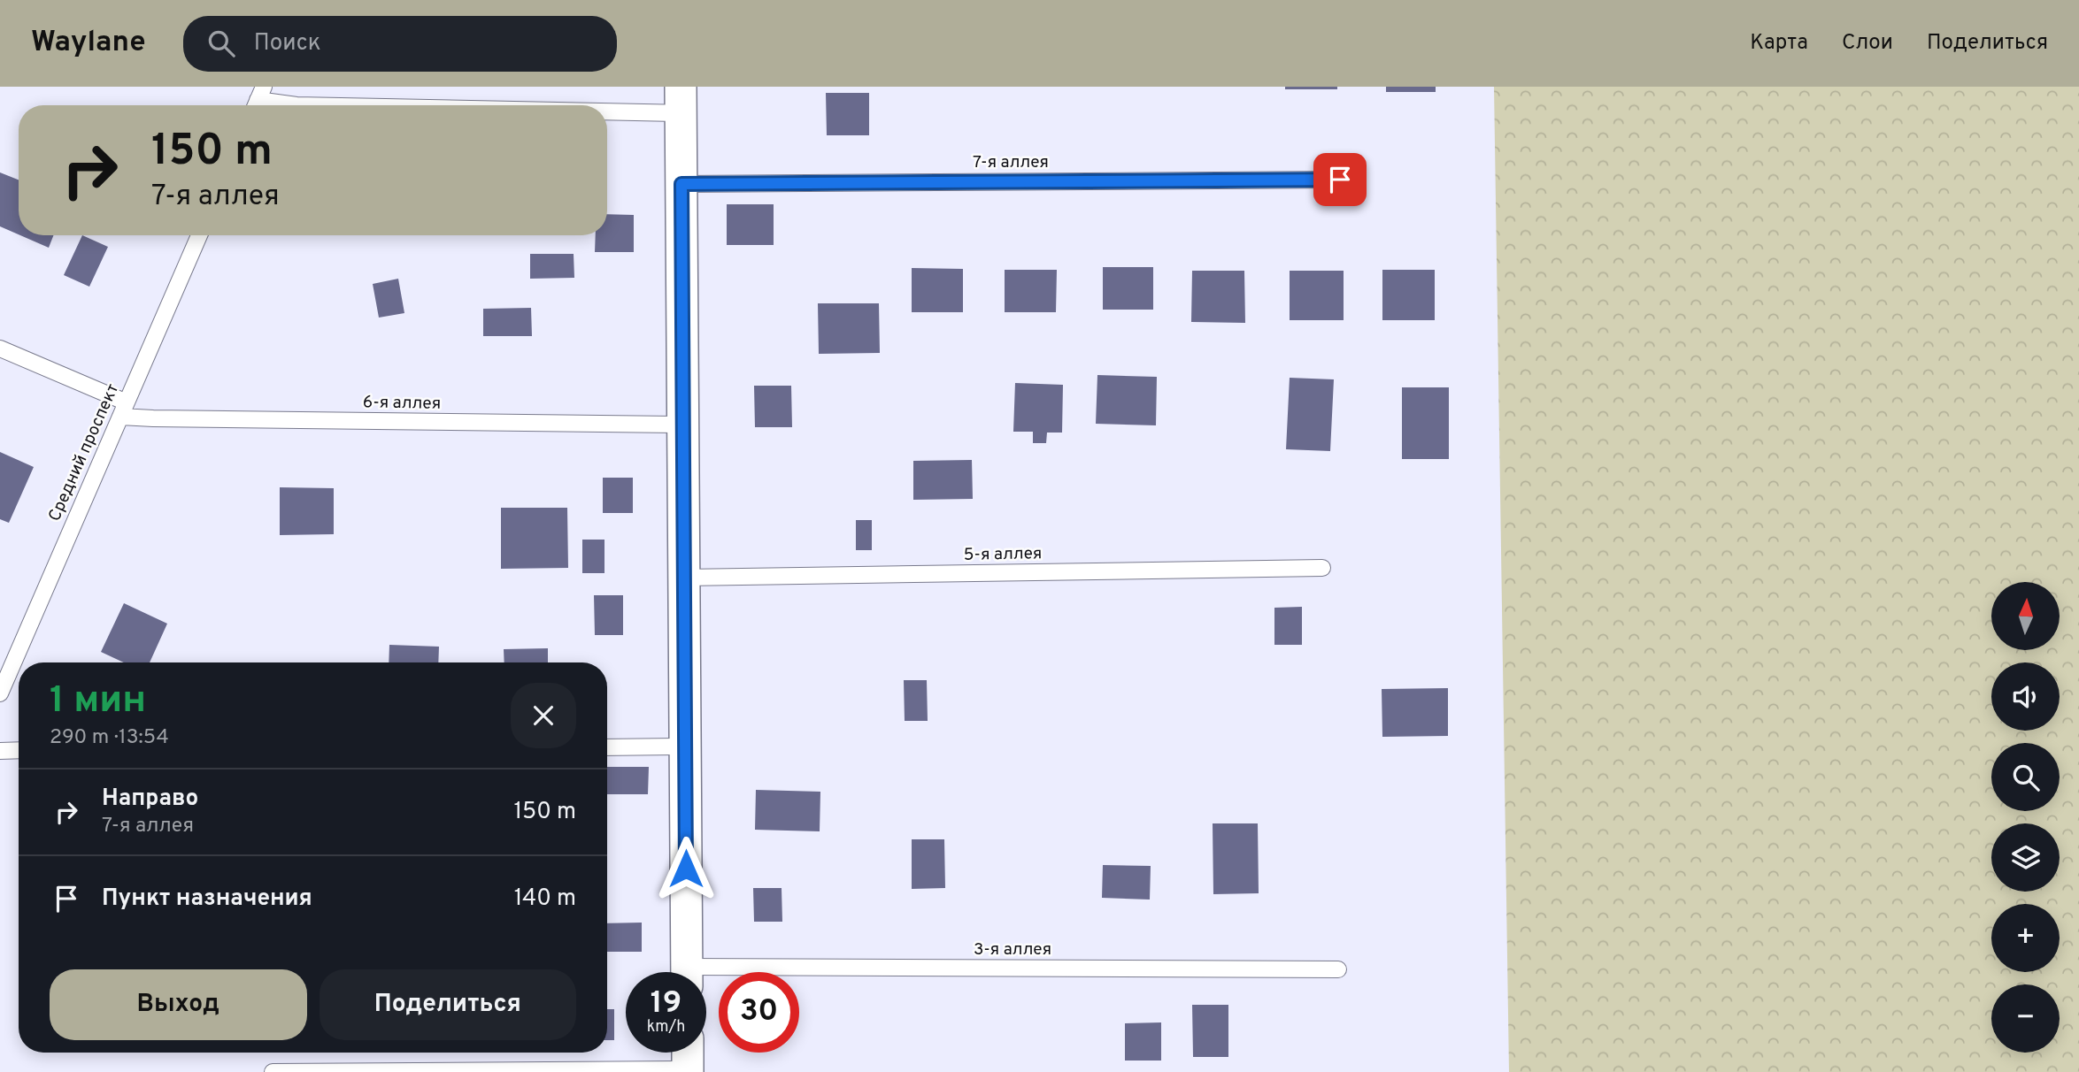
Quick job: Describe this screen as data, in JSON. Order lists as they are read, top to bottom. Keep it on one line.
{"streets":{"lane":["7-я аллея","6-я аллея","Средний проспект","5-я аллея","3-я аллея"]},"crossings":[["6-я аллея","Средний проспект"]],"north":"top","page":{"header":"Waylane","search":"Поиск","nav":["Карта","Слои","Поделиться"],"turn":["150 m","7-я аллея"],"map_buttons":["+","−"],"heading":["1 мин","290 m · 13:54"],"list":[{"name":"Направо","note":"7-я аллея","value":"150 m"},{"name":"Пункт назначения","value":"140 m"}],"buttons":["Выход","Поделиться"],"speed":"19 km/h","limit":"30"}}
